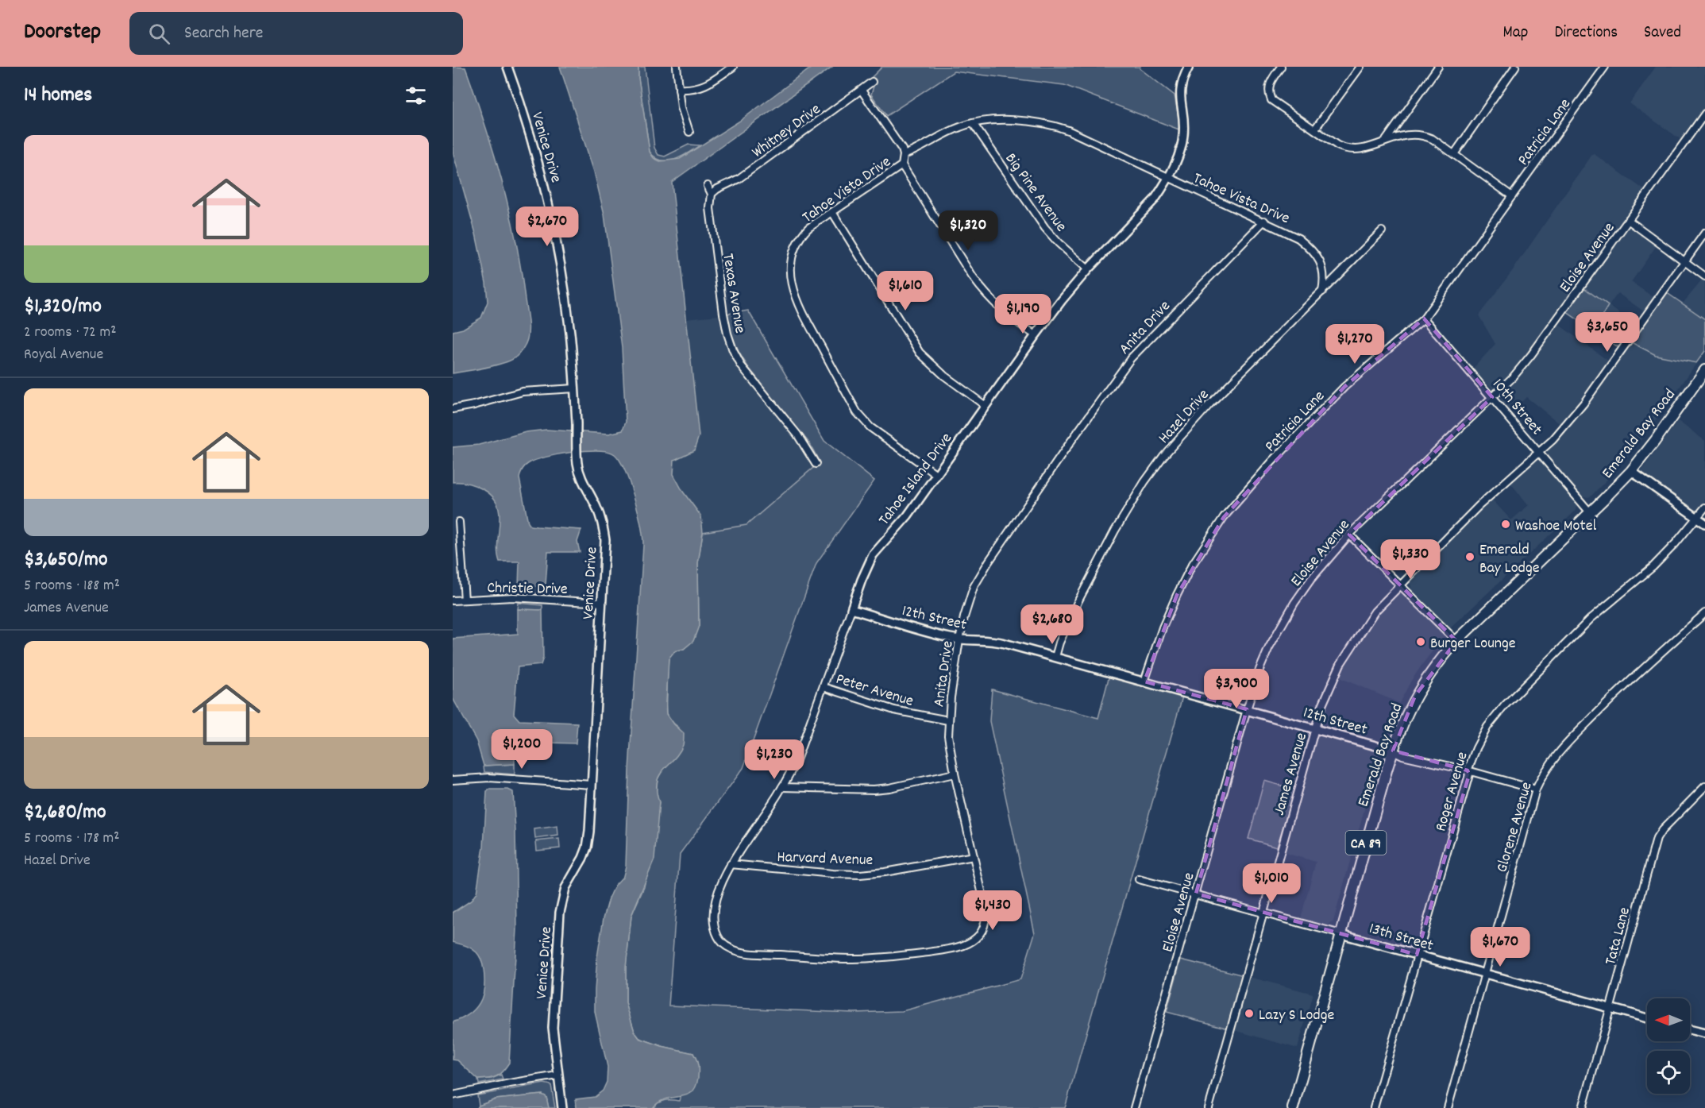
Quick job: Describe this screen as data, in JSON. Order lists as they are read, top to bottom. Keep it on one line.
{"streets":{"main road":["Emerald Bay Road","CA 89"],"street":["Whitney Drive","Patricia Lane","Venice Drive","Tahoe Vista Drive","Big Pine Avenue","Eloise Avenue","Texas Avenue","Anita Drive","10th Street","Hazel Drive","Tahoe Island Drive","Christie Drive","12th Street","Peter Avenue","James Avenue","Roger Avenue","Glorene Avenue","Harvard Avenue","13th Street","Tata Lane"]},"crossings":[["Whitney Drive","Texas Avenue"],["Patricia Lane","10th Street"],["Patricia Lane","12th Street"],["Venice Drive","Christie Drive"],["Tahoe Vista Drive","Big Pine Avenue"],["Tahoe Vista Drive","Anita Drive"],["Tahoe Vista Drive","Hazel Drive"],["Tahoe Vista Drive","Tahoe Island Drive"],["Big Pine Avenue","Tahoe Island Drive"],["Eloise Avenue","10th Street"],["Eloise Avenue","12th Street"],["Eloise Avenue","13th Street"],["Anita Drive","Tahoe Island Drive"],["Anita Drive","12th Street"],["Anita Drive","Peter Avenue"],["Anita Drive","Harvard Avenue"],["10th Street","Emerald Bay Road"],["10th Street","James Avenue"],["Hazel Drive","12th Street"],["Emerald Bay Road","12th Street"],["Emerald Bay Road","13th Street"],["Tahoe Island Drive","12th Street"],["Tahoe Island Drive","Peter Avenue"],["Tahoe Island Drive","Harvard Avenue"],["12th Street","James Avenue"],["12th Street","Roger Avenue"],["12th Street","Glorene Avenue"],["James Avenue","13th Street"],["Roger Avenue","13th Street"],["Glorene Avenue","13th Street"],["13th Street","Tata Lane"]],"places":["Washoe Motel","Emerald Bay Lodge","Burger Lounge","Lazy S Lodge"],"north":"left","page":{"header":"Doorstep","search":"Search here","nav":["Map","Directions","Saved"],"heading":"14 homes","list":[{"name":"$1,320/mo","note":"2 rooms · 72 m² · Royal Avenue"},{"name":"$3,650/mo","note":"5 rooms · 188 m² · James Avenue"},{"name":"$2,680/mo","note":"5 rooms · 178 m² · Hazel Drive"}],"price":["$2,670","$1,320","$1,610","$1,190","$3,650","$1,270","$1,330","$2,680","$3,900","$1,200","$1,230","$1,010","$1,430","$1,670"]}}
